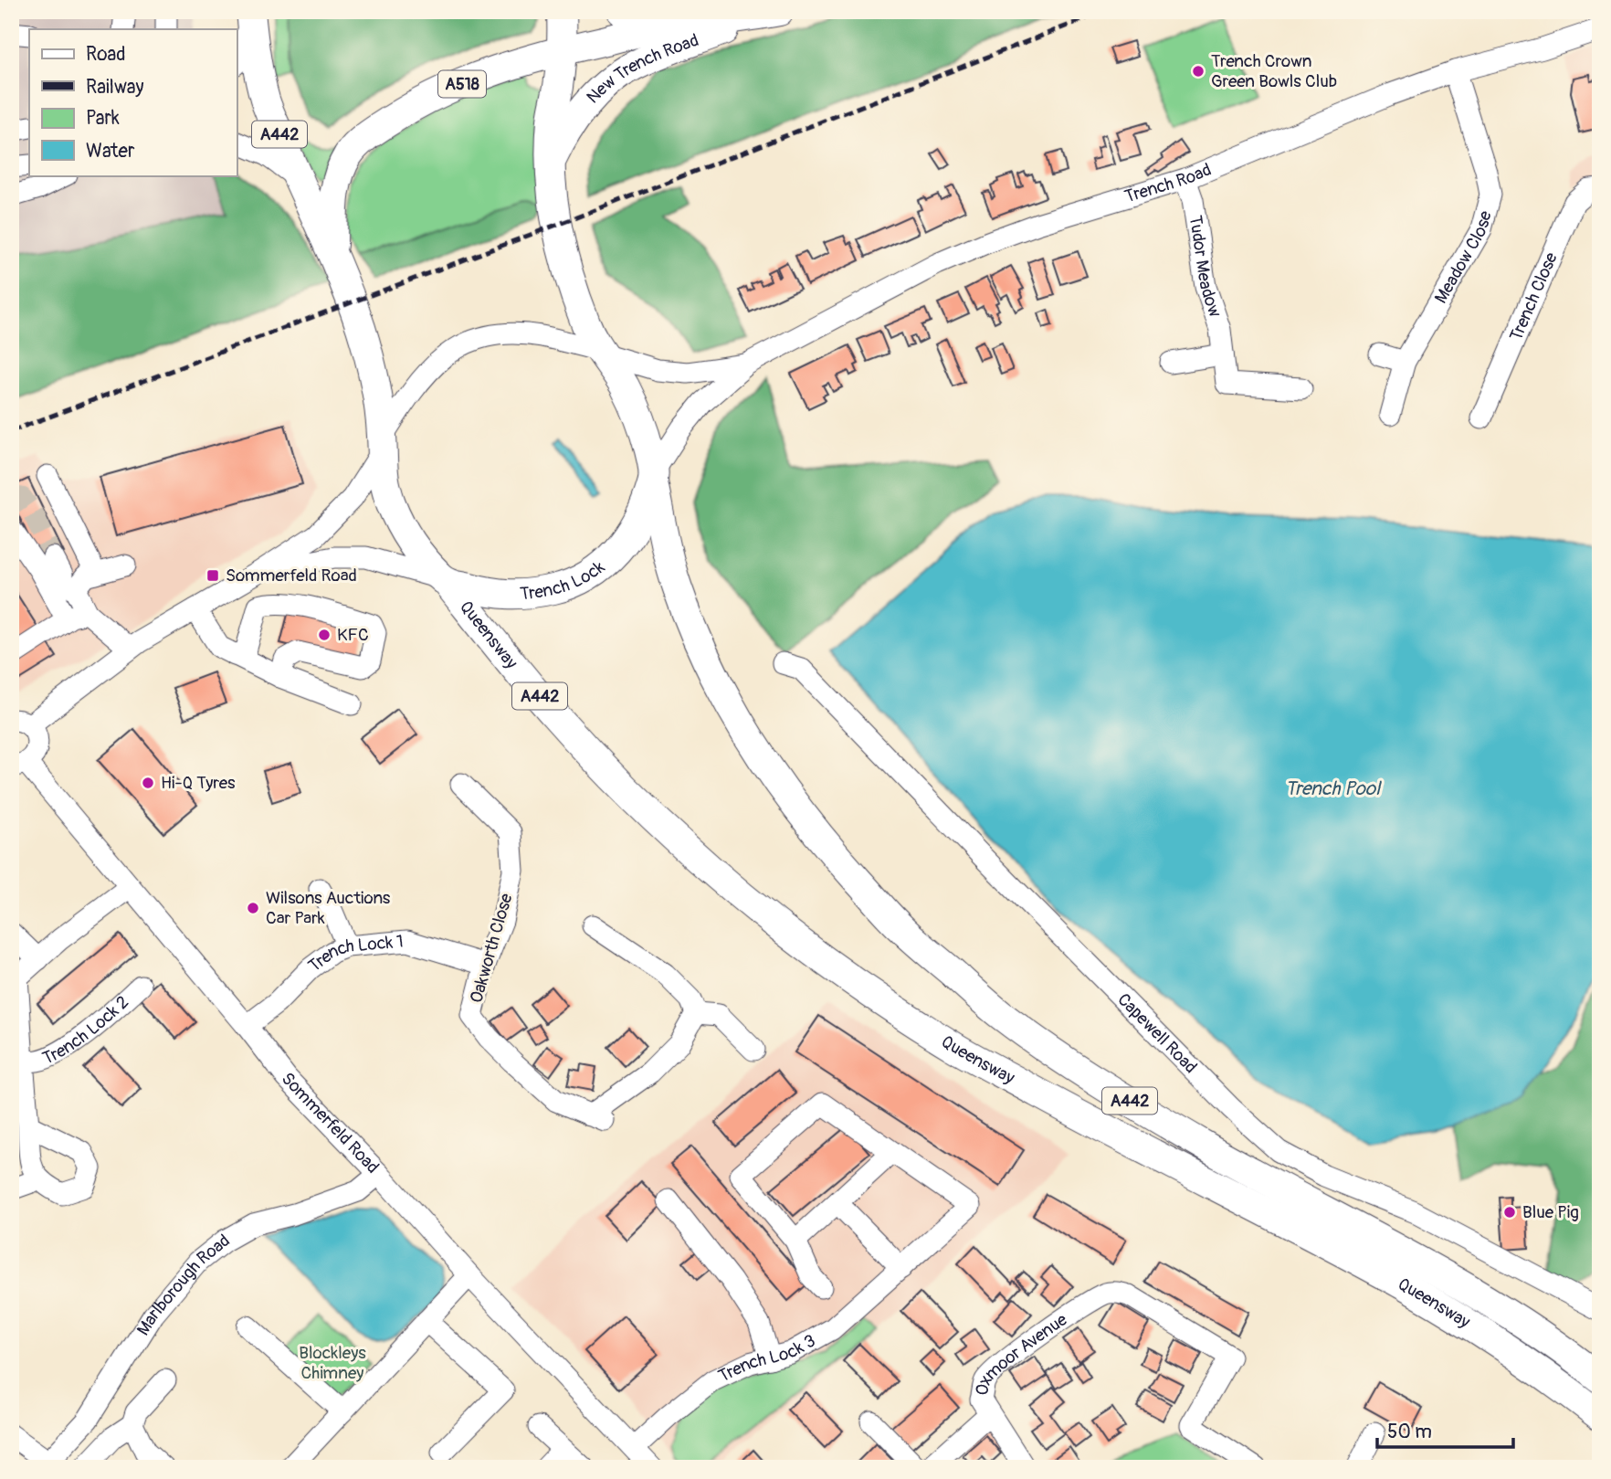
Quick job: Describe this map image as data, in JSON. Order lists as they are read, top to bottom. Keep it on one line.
{"streets":{"highway":["New Trench Road","A518","A442","Trench Lock","Queensway"],"street":["Trench Road","Meadow Close","Tudor Meadow","Trench Close","Oakworth Close","Trench Lock 1","Trench Lock 2","Capewell Road","Sommerfeld Road","Marlborough Road","Trench Lock 3","Oxmoor Avenue"]},"crossings":[["New Trench Road","A518"],["New Trench Road","A442"],["A518","A442"],["A442","Trench Lock"],["A442","Queensway"],["Trench Road","Meadow Close"],["Trench Road","Tudor Meadow"],["Trench Lock","Queensway"],["Oakworth Close","Trench Lock 1"],["Trench Lock 1","Sommerfeld Road"],["Trench Lock 2","Sommerfeld Road"],["Sommerfeld Road","Marlborough Road"],["Sommerfeld Road","Trench Lock 3"]],"water":["Trench Pool"],"parks":["Blockleys Chimney"],"places":{"other":["Trench Crown Green Bowls Club","KFC","Hi-Q Tyres","Wilsons Auctions Car Park","Blue Pig"],"transit":["Sommerfeld Road"]},"legend":["Road","Railway","Park","Water"],"scale_bar":"50 m"}
